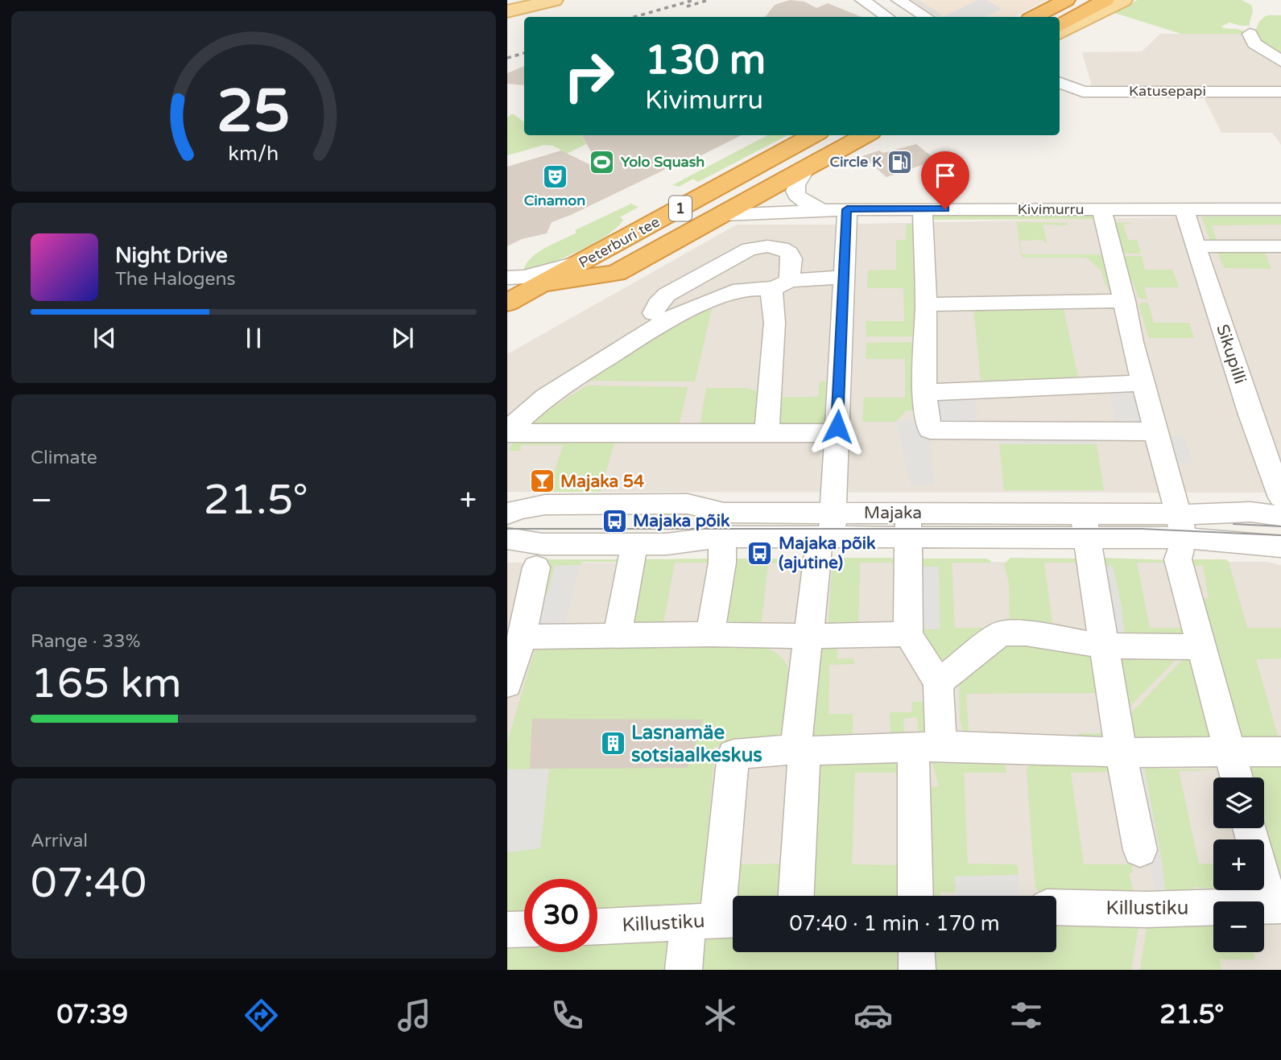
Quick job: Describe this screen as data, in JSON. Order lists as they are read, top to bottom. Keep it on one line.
{"streets":{"highway":["1","Peterburi tee"],"street":["Katusepapi","Kivimurru","Sikupilli","Majaka","Killustiku"]},"crossings":[["Kivimurru","Peterburi tee"],["Kivimurru","Sikupilli"]],"places":{"sports":["Yolo Squash"],"fuel station":["Circle K"],"theatre":["Cinamon"],"bar":["Majaka 54"],"bus stop":["Majaka põik","Majaka põik (ajutine)"],"building":["Lasnamäe sotsiaalkeskus"]},"page":{"turn":["130 m","Kivimurru"],"song":["Night Drive","The Halogens"],"tile":["Climate",["Range · 33%","165 km"],["Arrival","07:40"]],"heat":["−","21.5°","+"],"map_buttons":["+","−"],"limit":"30","trip":"07:40 · 1 min · 170 m","tabs":["07:39","21.5°"],"gauge":["25","km/h"]}}
